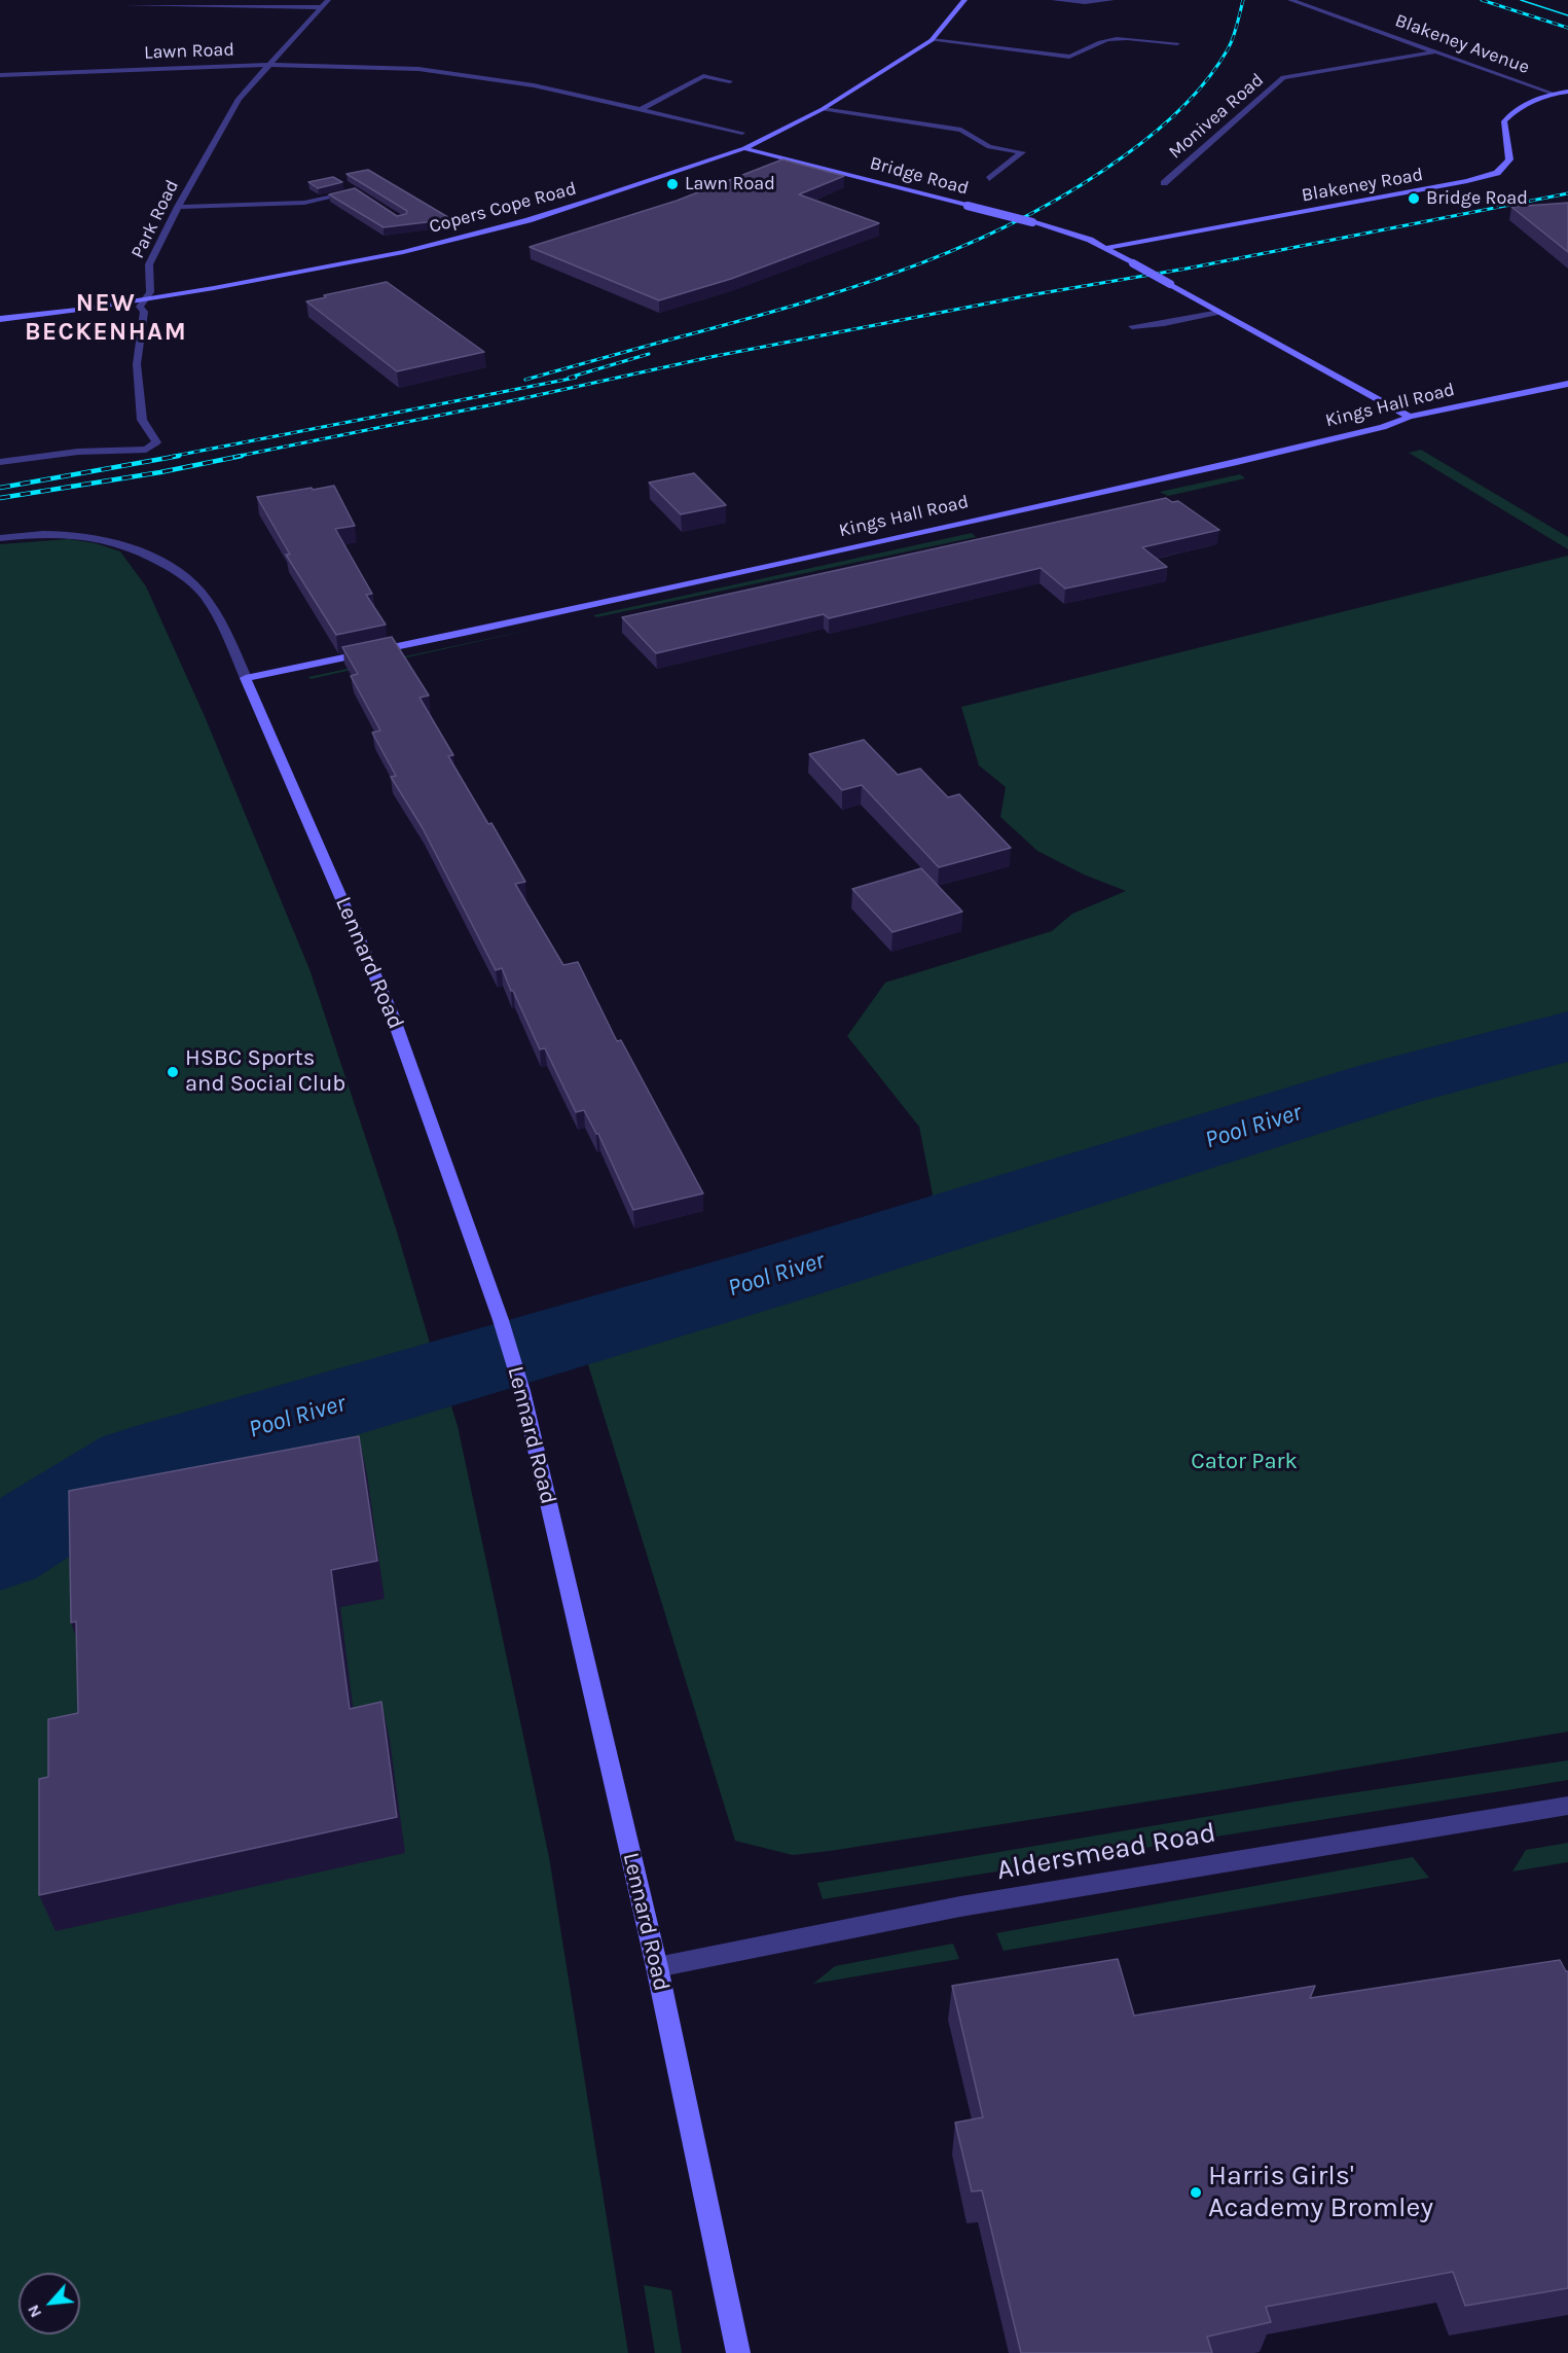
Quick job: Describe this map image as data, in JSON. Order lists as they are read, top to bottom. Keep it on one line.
{"streets":{"street":["Blakeney Avenue","Lawn Road","Monivea Road","Bridge Road","Blakeney Road","Copers Cope Road","Park Road","Kings Hall Road","Lennard Road","Aldersmead Road"]},"crossings":[["Blakeney Avenue","Monivea Road"],["Blakeney Avenue","Blakeney Road"],["Lawn Road","Park Road"],["Bridge Road","Blakeney Road"],["Bridge Road","Copers Cope Road"],["Bridge Road","Kings Hall Road"],["Copers Cope Road","Park Road"],["Kings Hall Road","Lennard Road"],["Lennard Road","Aldersmead Road"]],"districts":["NEW BECKENHAM"],"water":["Pool River"],"parks":["Cator Park"],"places":["Lawn Road","Bridge Road","HSBC Sports and Social Club","Harris Girls' Academy Bromley"],"north":"bottom left"}
